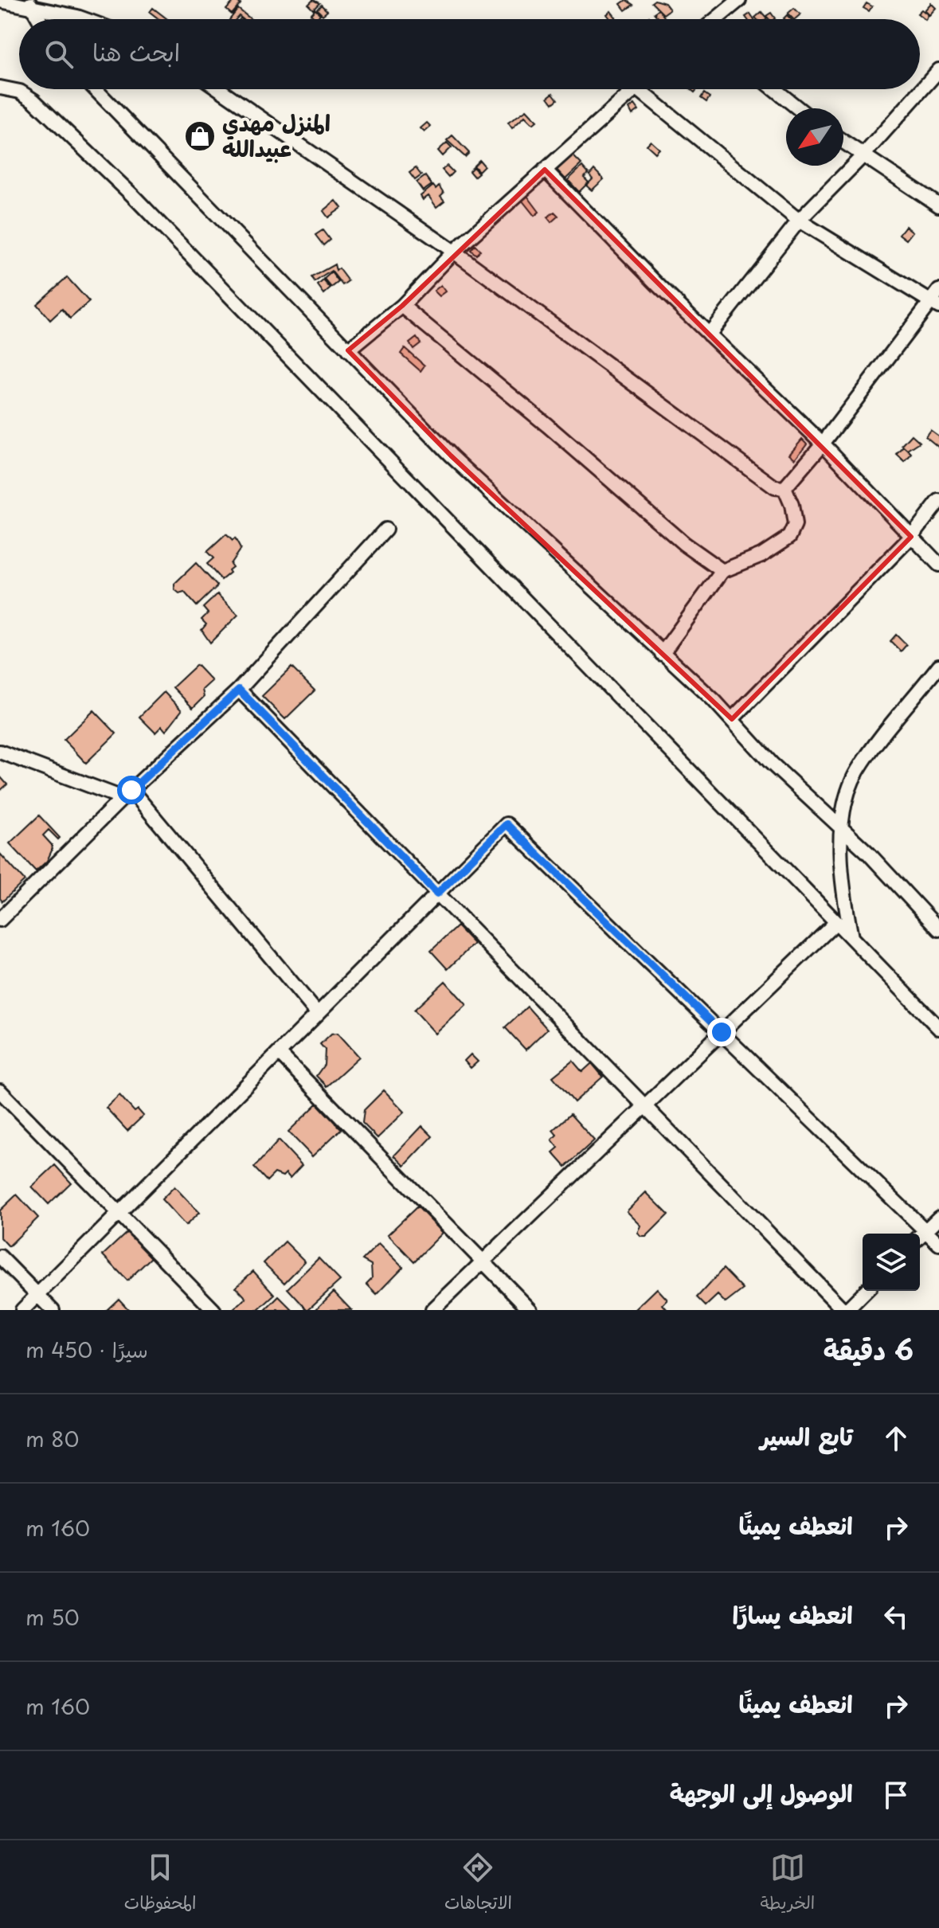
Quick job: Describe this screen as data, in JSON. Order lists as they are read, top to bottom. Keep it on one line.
{"places":{"shop":["المنزل مهدي عبيدالله"]},"north":"bottom left","page":{"search":"ابحث هنا","heading":["6 دقيقة","سيرًا · 450 m"],"list":[["تابع السير","80 m"],["انعطف يمينًا","160 m"],["انعطف يسارًا","50 m"],["انعطف يمينًا","160 m"],"الوصول إلى الوجهة"],"nav":["الخريطة","الاتجاهات","المحفوظات"]}}
